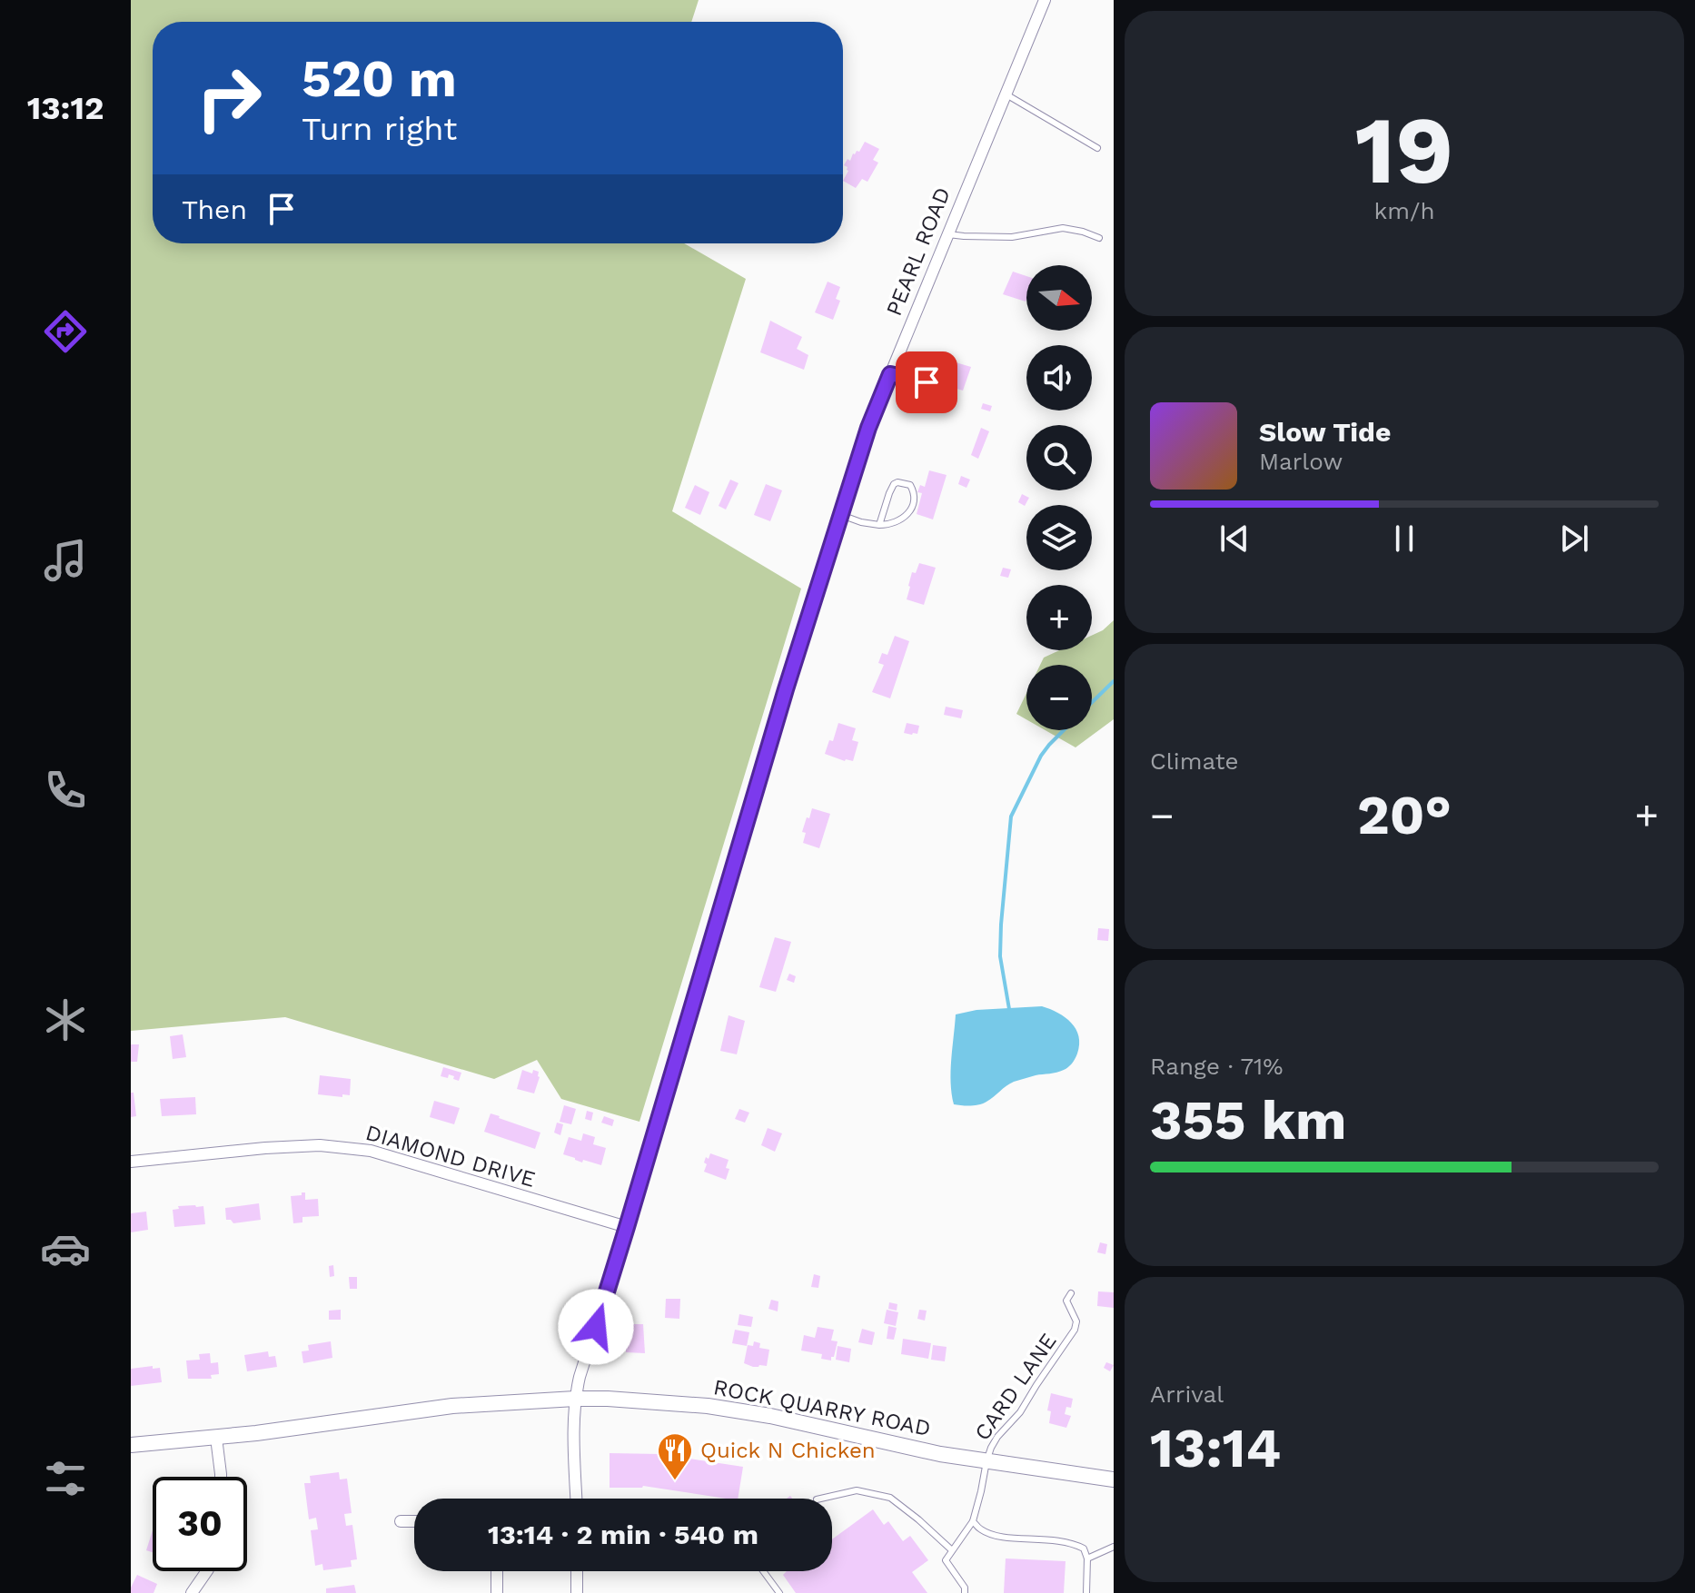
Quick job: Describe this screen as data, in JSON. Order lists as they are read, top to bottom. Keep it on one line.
{"streets":{"main road":["ROCK QUARRY ROAD"],"street":["PEARL ROAD","DIAMOND DRIVE"],"lane":["CARD LANE"]},"crossings":[["PEARL ROAD","DIAMOND DRIVE"],["PEARL ROAD","ROCK QUARRY ROAD"],["CARD LANE","ROCK QUARRY ROAD"]],"places":{"restaurant":["Quick N Chicken"]},"north":"right","page":{"tabs":"13:12","tile":[["19","km/h"],"Climate",["Range · 71%","355 km"],["Arrival","13:14"]],"turn":["520 m","Turn right"],"then":"Then","map_buttons":["+","−"],"song":["Slow Tide","Marlow"],"heat":["−","20°","+"],"limit":"30","trip":"13:14 · 2 min · 540 m"}}
